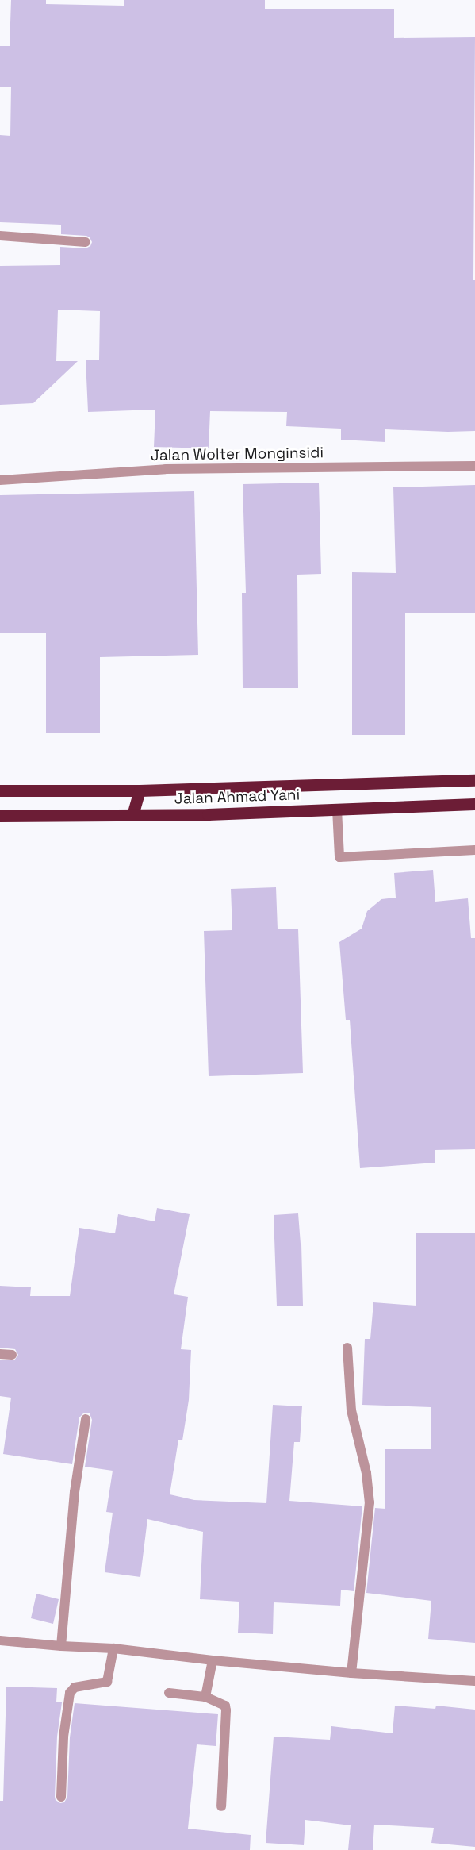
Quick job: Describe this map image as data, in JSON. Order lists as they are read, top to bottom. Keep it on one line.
{"streets":{"highway":["Jalan Ahmad Yani"],"street":["Jalan Wolter Monginsidi"]}}
